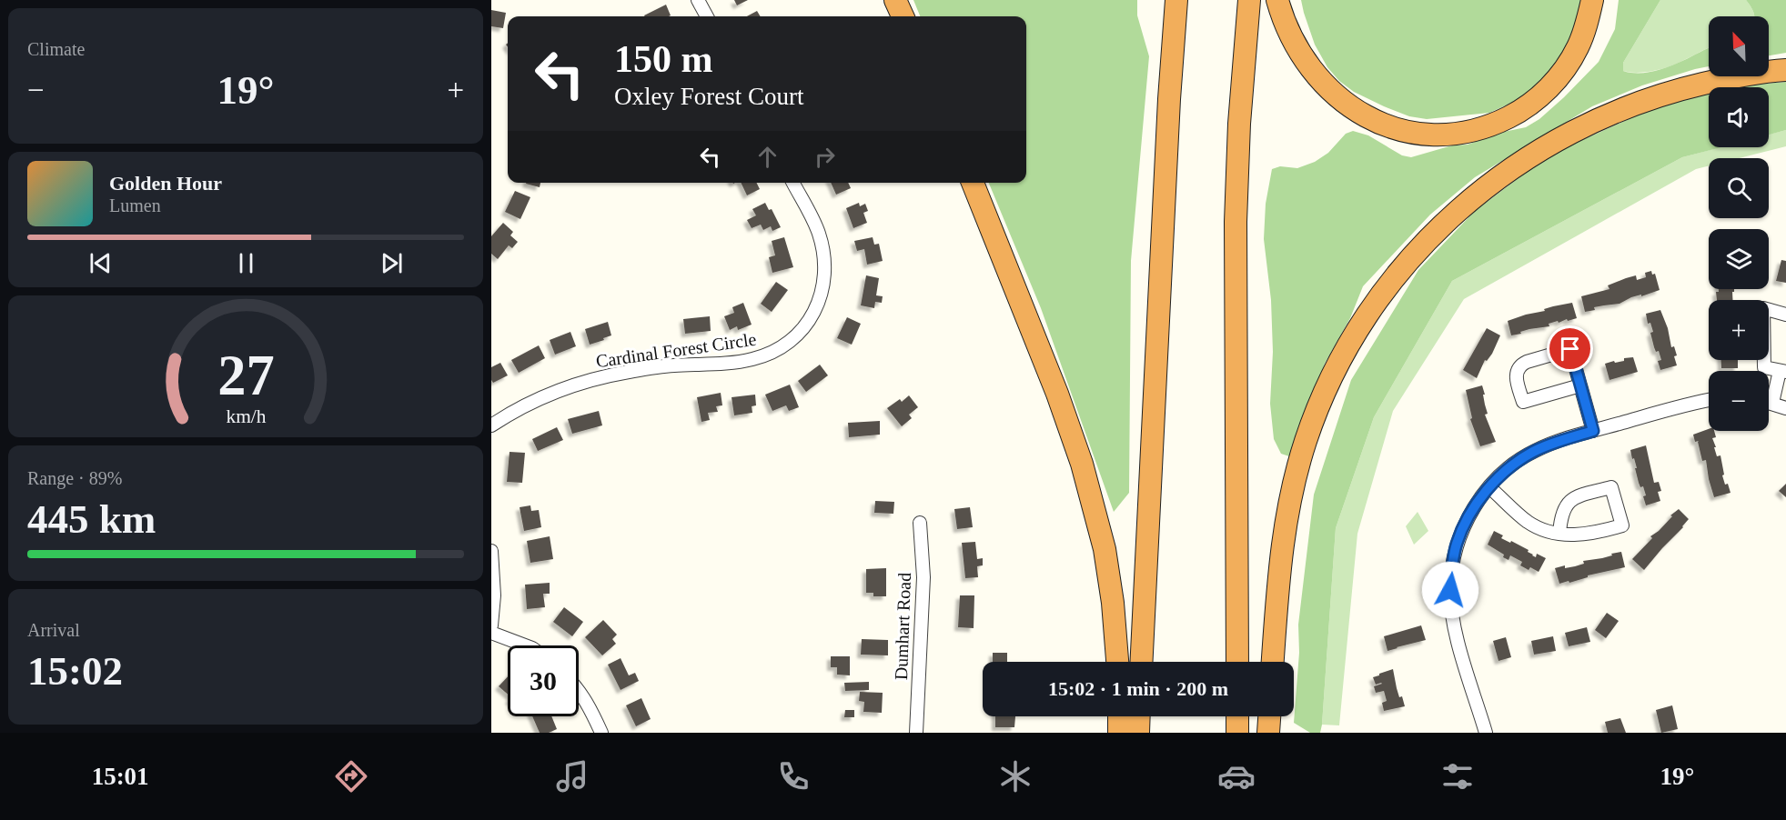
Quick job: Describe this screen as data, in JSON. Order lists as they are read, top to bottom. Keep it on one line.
{"streets":{"street":["Cardinal Forest Circle","Dumhart Road"]},"north":"top left","page":{"tile":["Climate",["Range · 89%","445 km"],["Arrival","15:02"]],"map_buttons":["+","−"],"turn":["150 m","Oxley Forest Court"],"heat":["−","19°","+"],"song":["Golden Hour","Lumen"],"limit":"30","trip":"15:02 · 1 min · 200 m","tabs":["15:01","19°"],"gauge":["27","km/h"]}}
